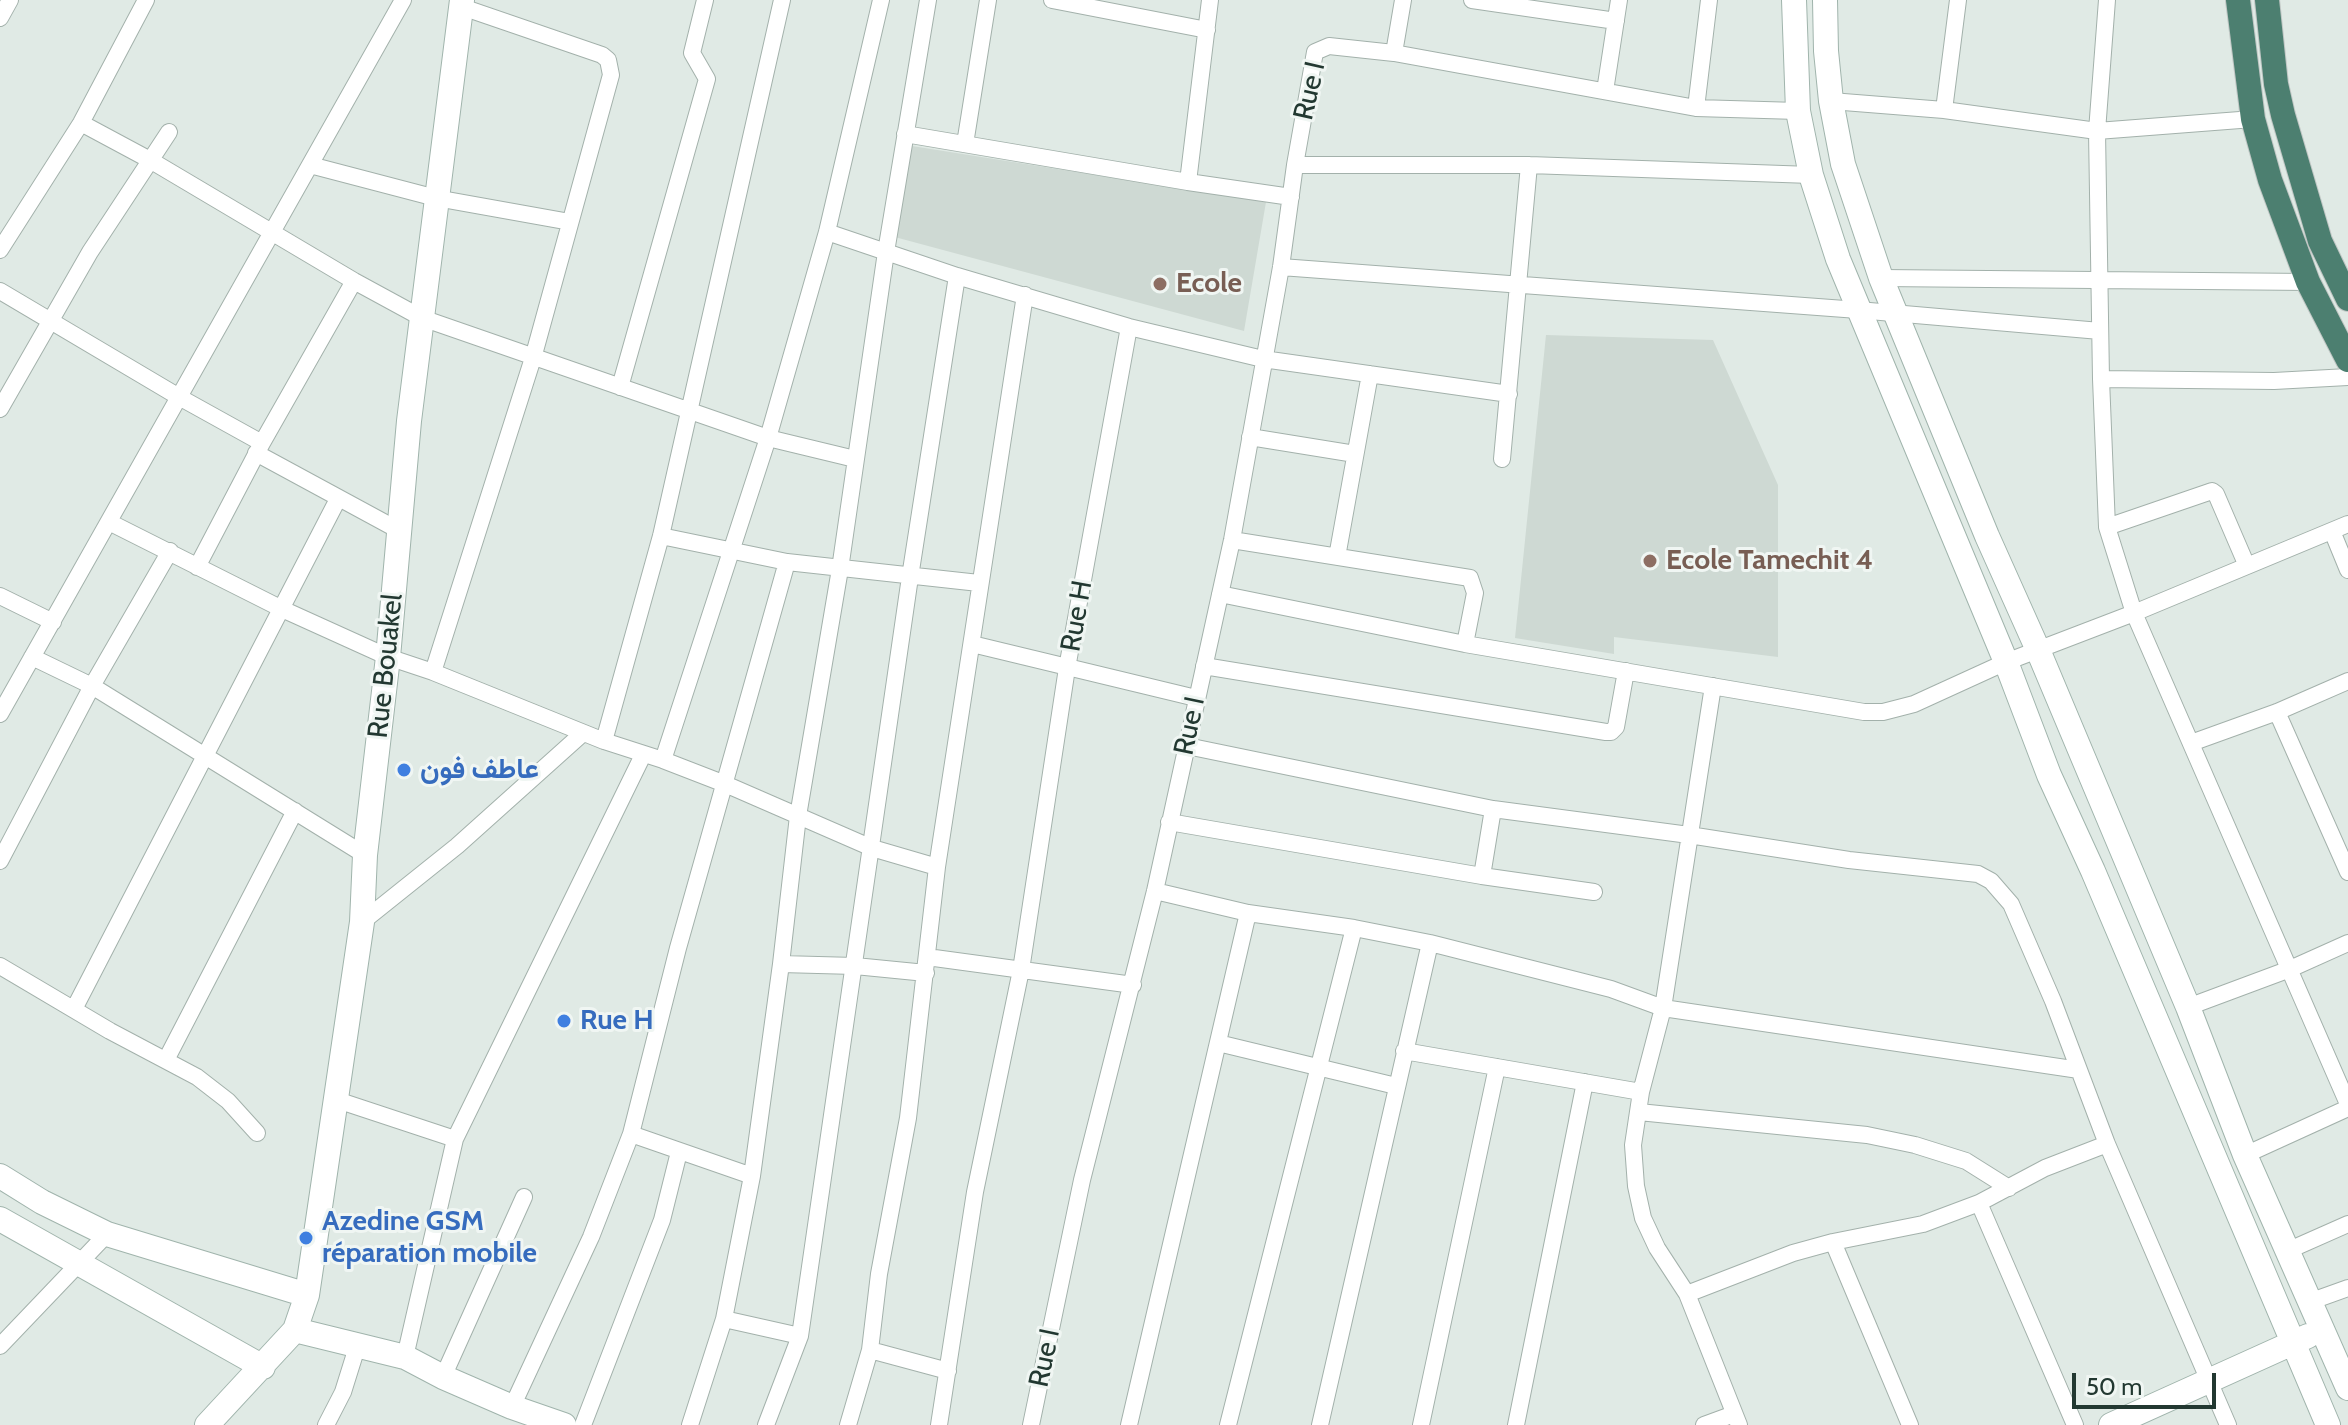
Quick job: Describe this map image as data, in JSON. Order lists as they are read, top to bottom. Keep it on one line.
{"streets":{"main road":["Rue Bouakel"],"street":["Rue I","Rue H"]},"places":["Ecole","Ecole Tamechit 4","عاطف فون","Rue H","Azedine GSM réparation mobile"],"scale_bar":"50 m"}
